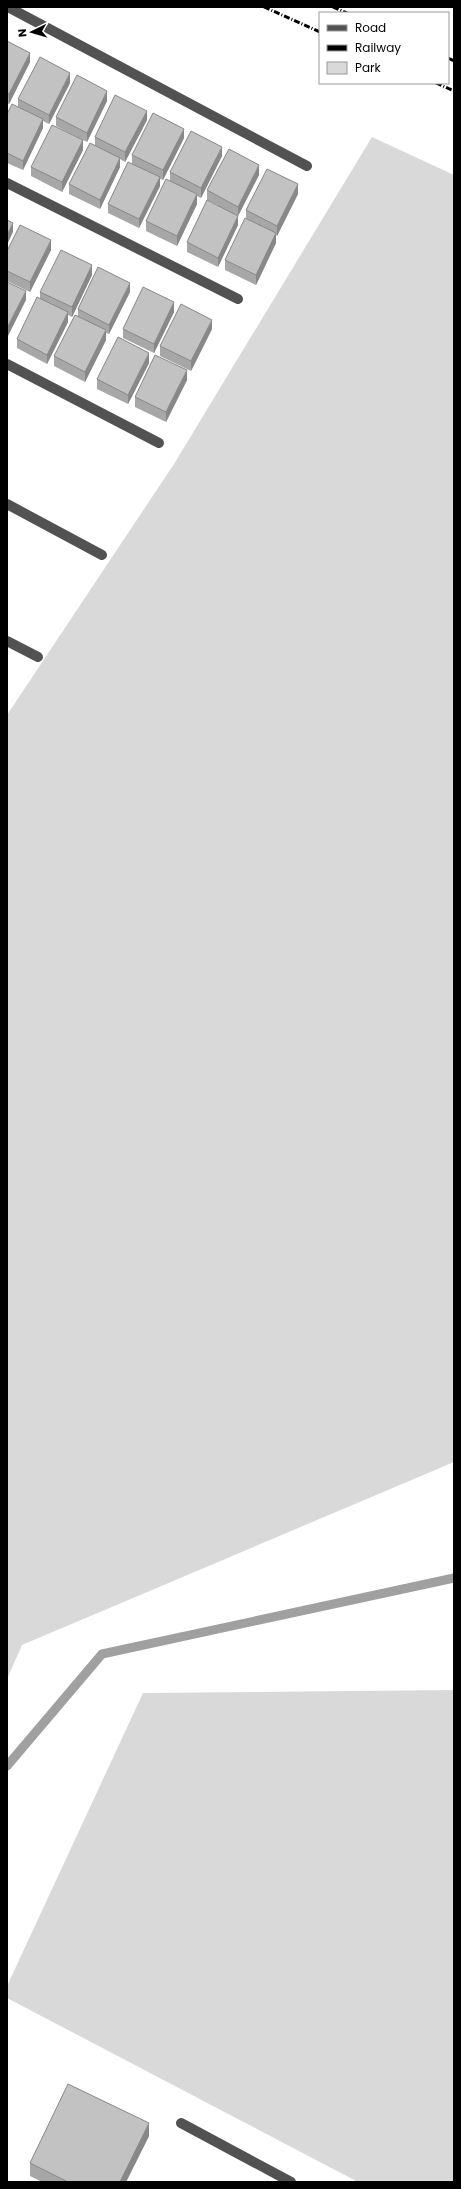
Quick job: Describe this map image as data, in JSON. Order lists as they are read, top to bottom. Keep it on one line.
{"legend":["Road","Railway","Park"],"north":"left"}
